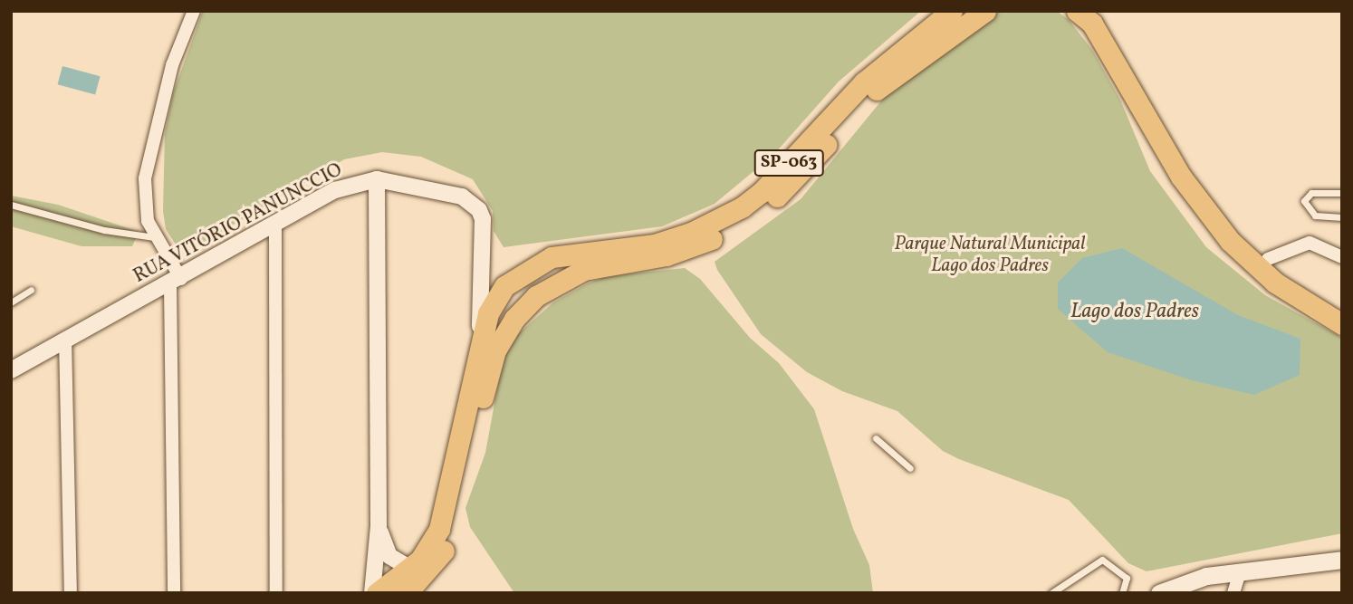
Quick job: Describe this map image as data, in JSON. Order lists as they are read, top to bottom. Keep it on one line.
{"streets":{"main road":["SP-063"],"street":["RUA VITÓRIO PANUNCCIO"]},"crossings":[["SP-063","RUA VITÓRIO PANUNCCIO"]],"water":["Lago dos Padres"],"parks":["Parque Natural Municipal Lago dos Padres"]}
